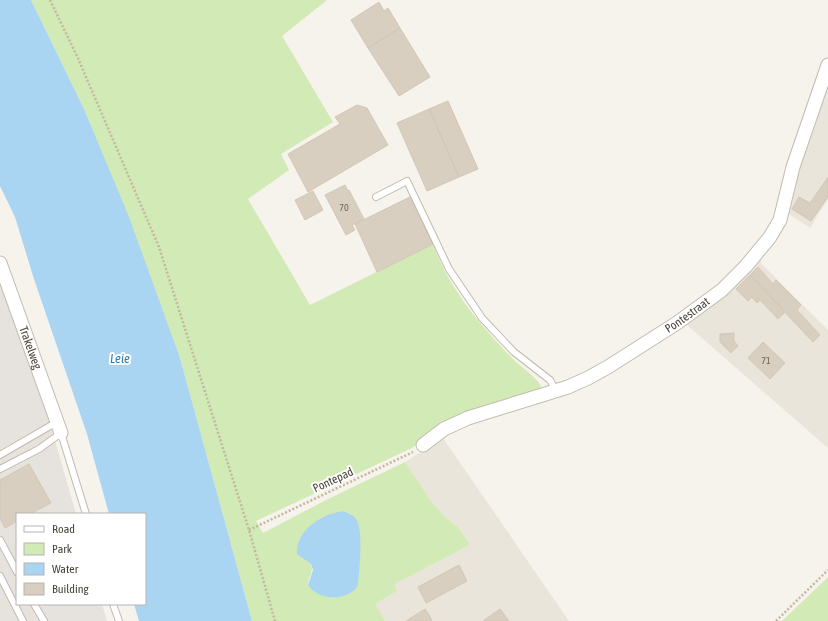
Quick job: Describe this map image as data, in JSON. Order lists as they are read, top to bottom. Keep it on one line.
{"streets":{"street":["Pontestraat","Trakelweg"],"path":["Pontepad"]},"crossings":[["Pontestraat","Pontepad"]],"water":["Leie"],"house_numbers":["70","71"],"legend":["Road","Park","Water","Building"]}
